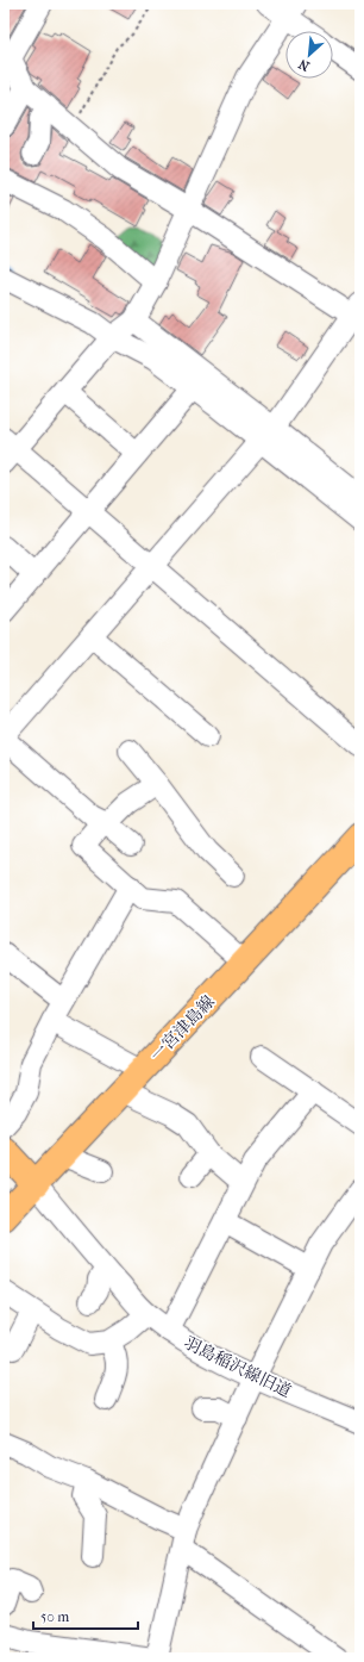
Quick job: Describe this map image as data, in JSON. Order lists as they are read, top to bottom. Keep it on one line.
{"streets":{"main road":["一宮津島線"],"street":["羽島稲沢線旧道"]},"crossings":[["一宮津島線","羽島稲沢線旧道"]],"scale_bar":"50 m","north":"bottom left"}
